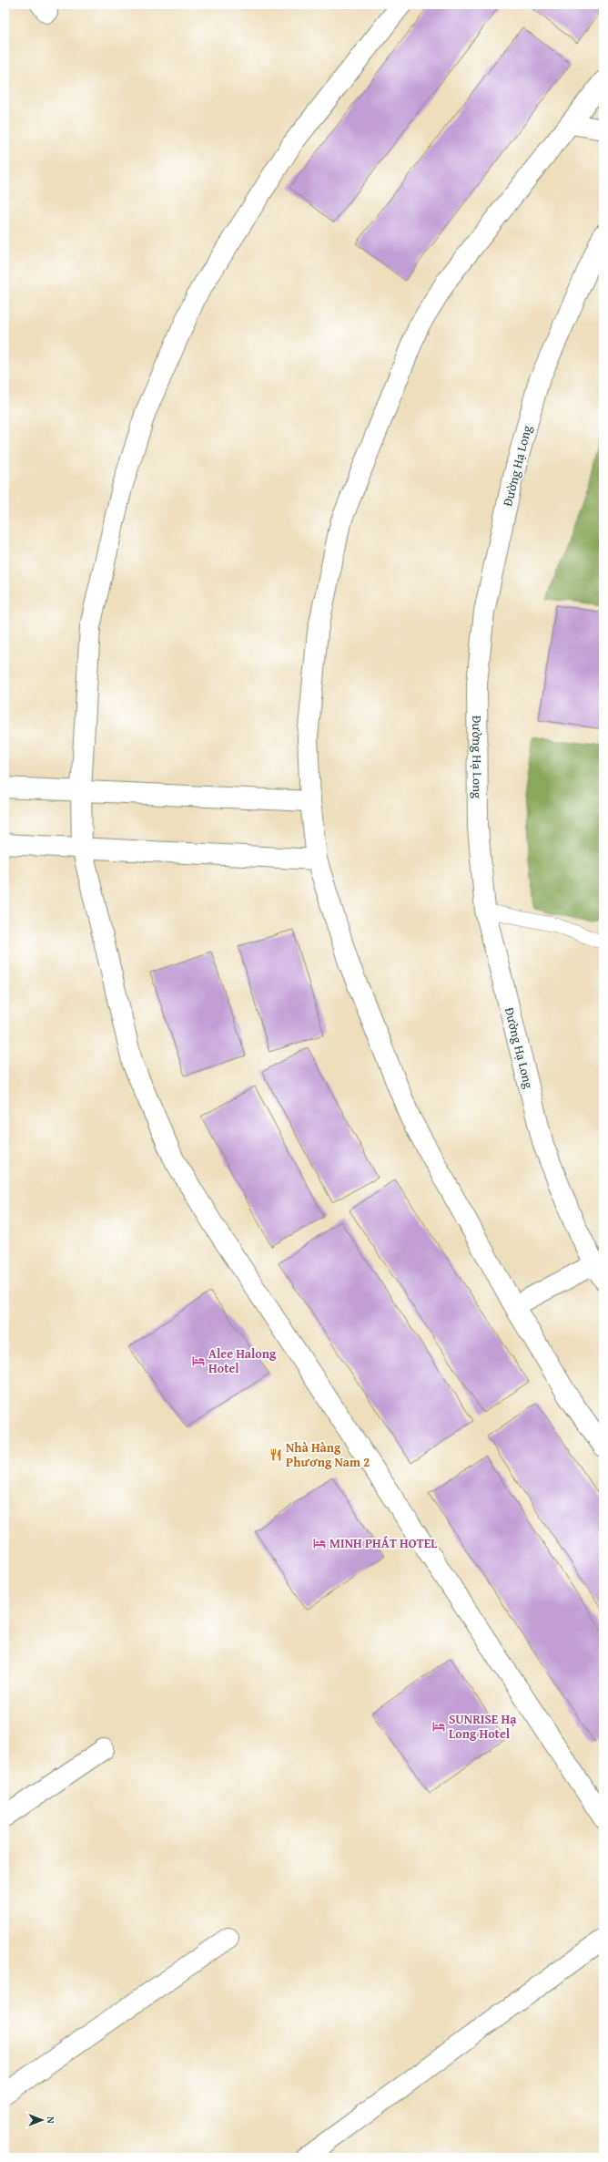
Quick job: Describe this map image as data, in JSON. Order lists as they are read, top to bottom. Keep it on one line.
{"streets":{"street":["Đường Hạ Long"]},"places":{"hotel":["Alee Halong Hotel","MINH PHÁT HOTEL","SUNRISE Hạ Long Hotel"],"restaurant":["Nhà Hàng Phương Nam 2"]},"north":"right"}
